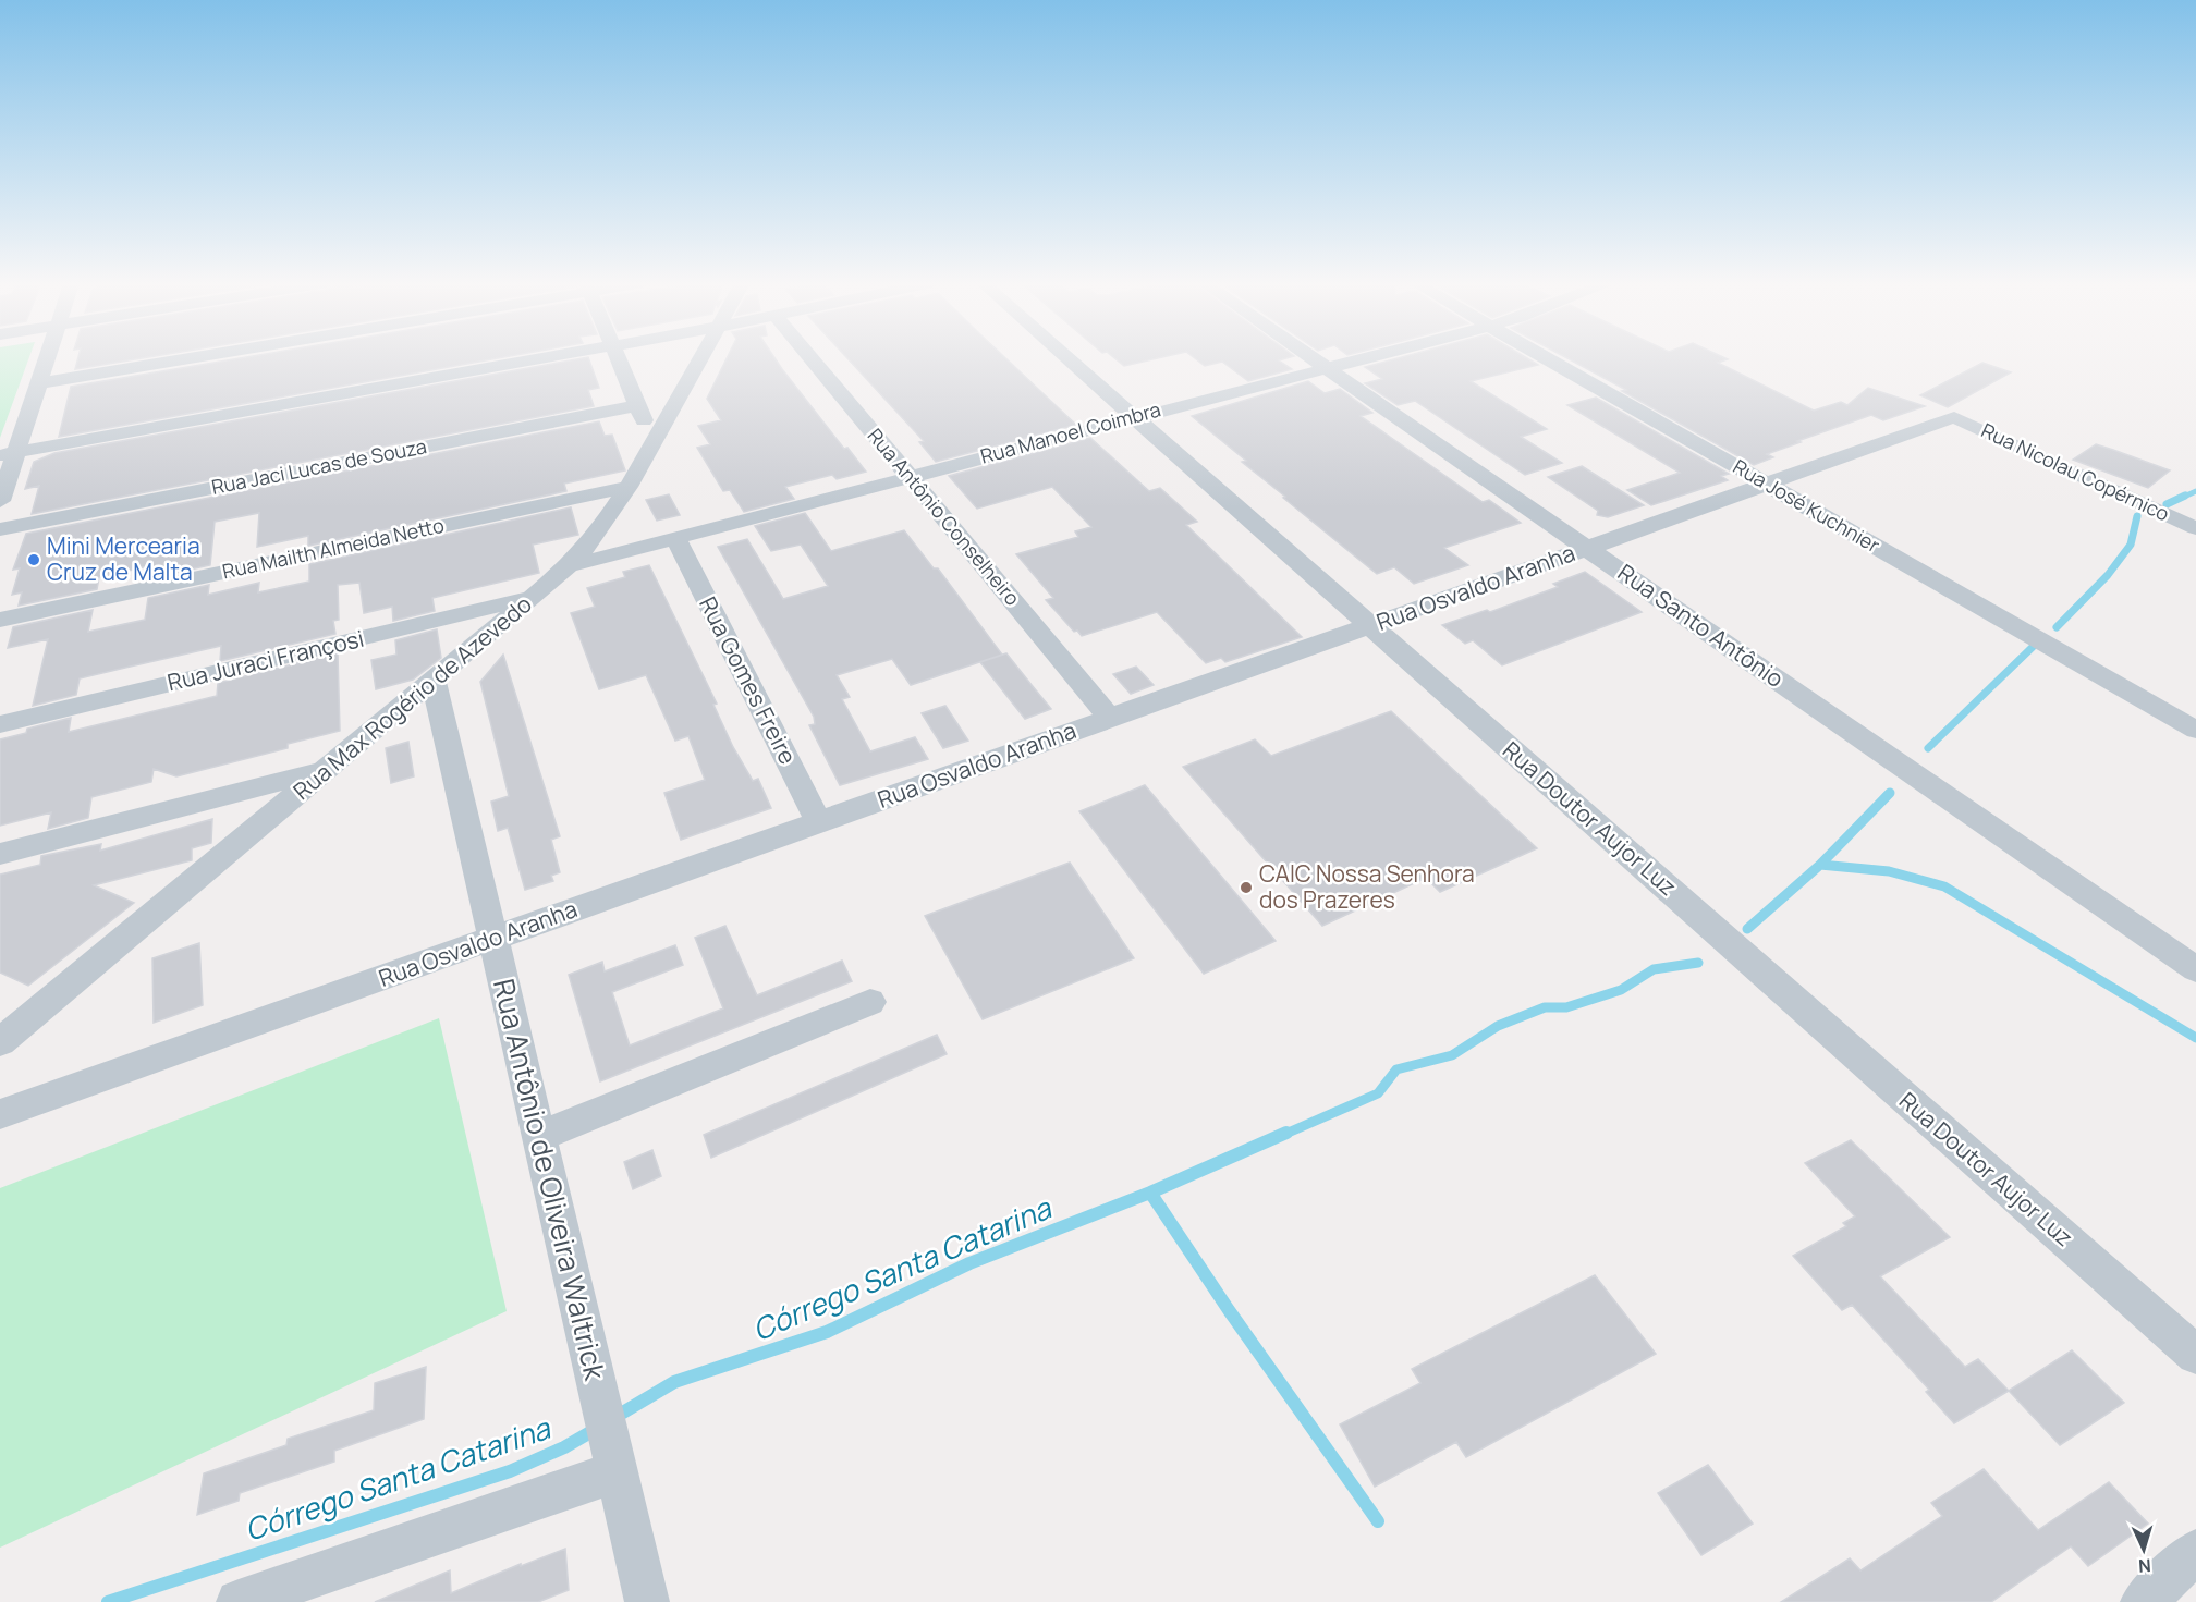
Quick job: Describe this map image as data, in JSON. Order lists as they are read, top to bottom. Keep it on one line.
{"streets":{"street":["Rua Manoel Coimbra","Rua Jaci Lucas de Souza","Rua Nicolau Copérnico","Rua José Kuchnier","Rua Antônio Conselheiro","Rua Mailth Almeida Netto","Rua Osvaldo Aranha","Rua Santo Antônio","Rua Juraci Françosi","Rua Gomes Freire","Rua Max Rogério de Azevedo","Rua Doutor Aujor Luz","Rua Antônio de Oliveira Waltrick"]},"crossings":[["Rua Manoel Coimbra","Rua Antônio Conselheiro"],["Rua Manoel Coimbra","Rua Santo Antônio"],["Rua Manoel Coimbra","Rua Gomes Freire"],["Rua Manoel Coimbra","Rua Max Rogério de Azevedo"],["Rua Manoel Coimbra","Rua Doutor Aujor Luz"],["Rua Nicolau Copérnico","Rua Osvaldo Aranha"],["Rua José Kuchnier","Rua Osvaldo Aranha"],["Rua Antônio Conselheiro","Rua Osvaldo Aranha"],["Rua Mailth Almeida Netto","Rua Max Rogério de Azevedo"],["Rua Osvaldo Aranha","Rua Santo Antônio"],["Rua Osvaldo Aranha","Rua Gomes Freire"],["Rua Osvaldo Aranha","Rua Doutor Aujor Luz"],["Rua Osvaldo Aranha","Rua Antônio de Oliveira Waltrick"],["Rua Juraci Françosi","Rua Max Rogério de Azevedo"],["Rua Max Rogério de Azevedo","Rua Antônio de Oliveira Waltrick"]],"water":["Córrego Santa Catarina"],"places":["Mini Mercearia Cruz de Malta","CAIC Nossa Senhora dos Prazeres"],"north":"bottom"}
